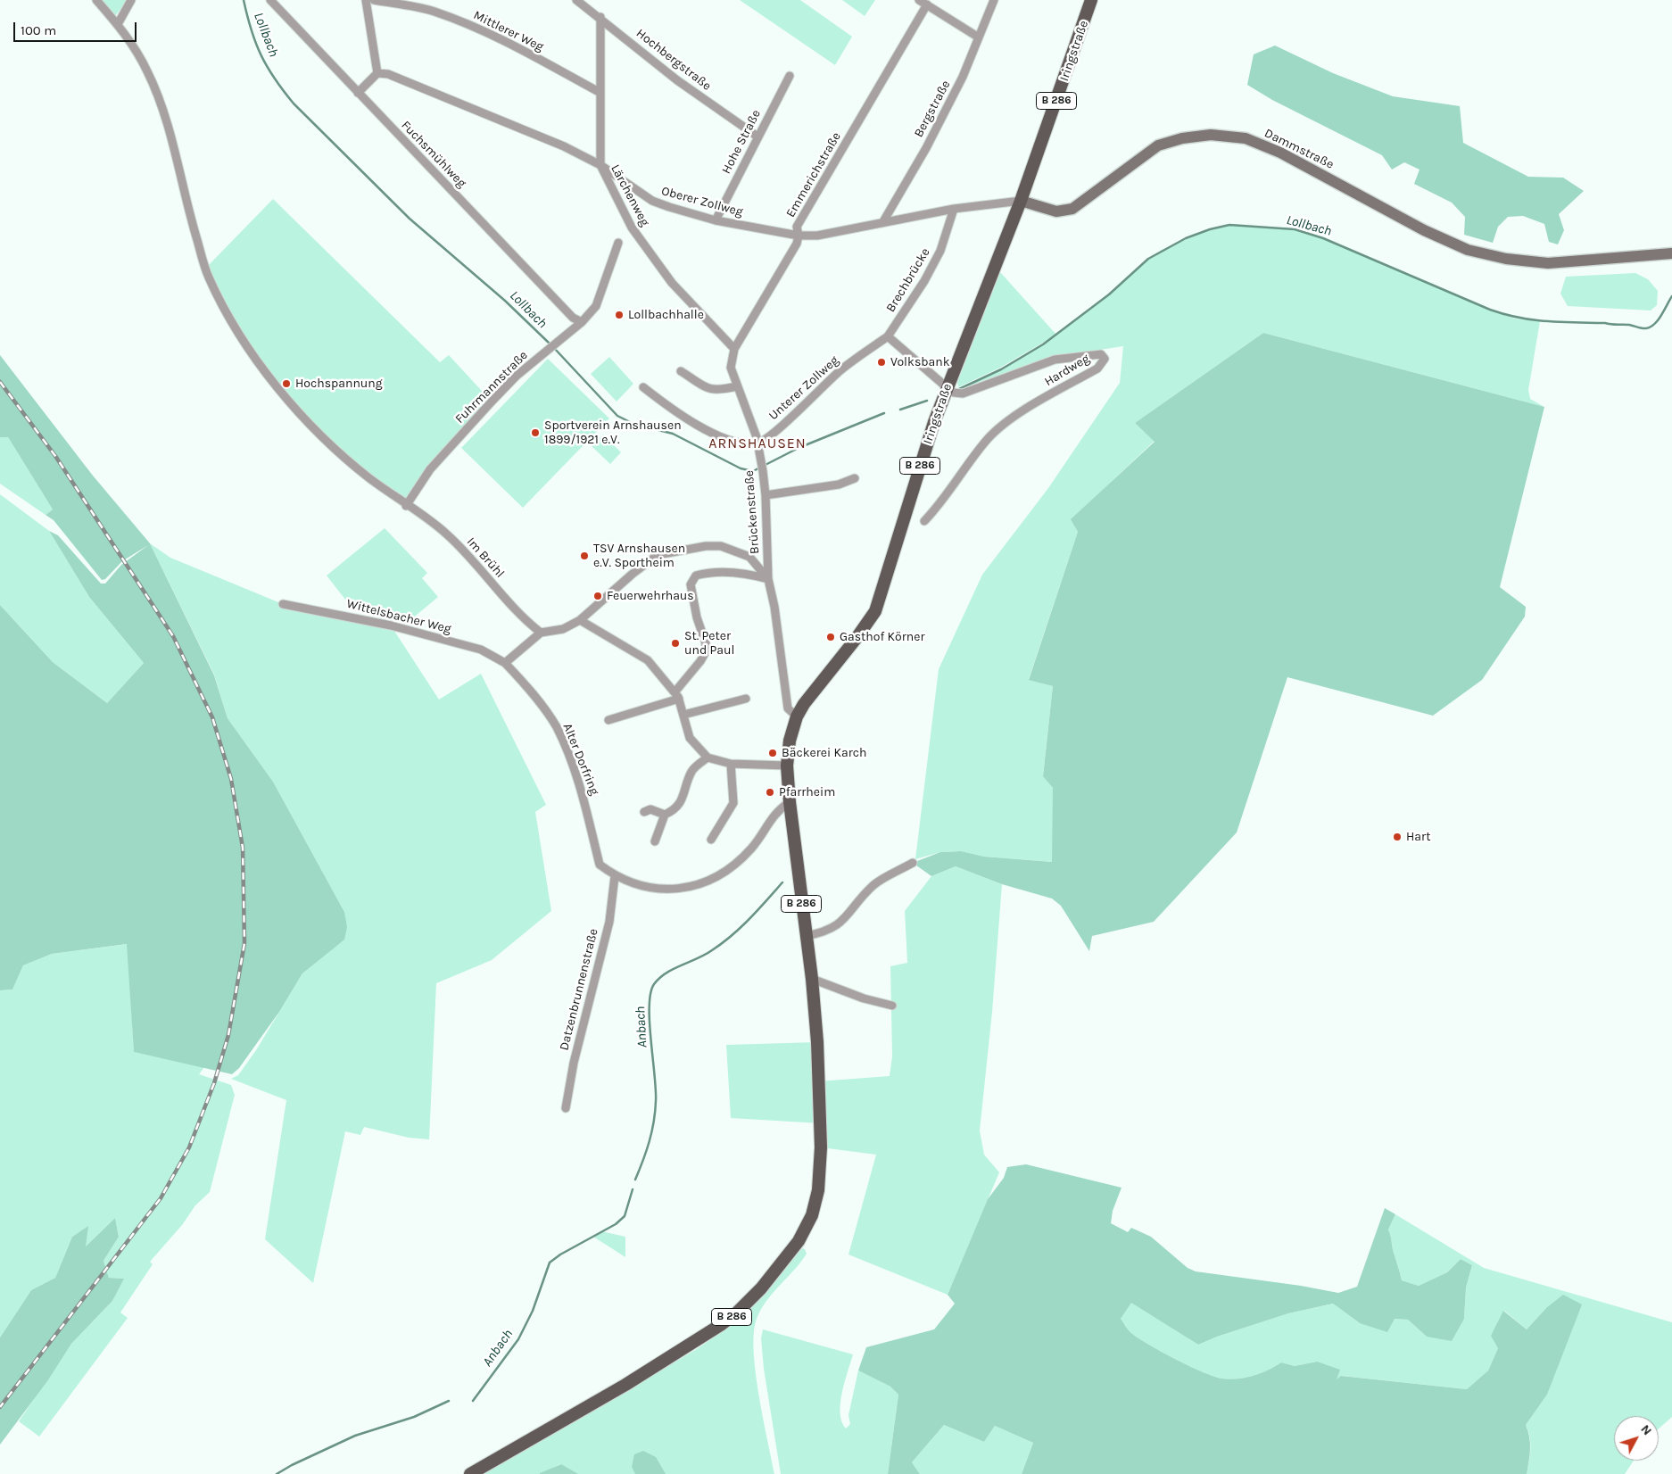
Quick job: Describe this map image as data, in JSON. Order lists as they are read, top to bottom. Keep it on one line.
{"streets":{"main road":["Iringstraße","B 286"],"street":["Mittlerer Weg","Hochbergstraße","Bergstraße","Hohe Straße","Dammstraße","Fuchsmühlweg","Emmerichstraße","Lärchenweg","Oberer Zollweg","Brechbrücke","Hardweg","Fuhrmannstraße","Unterer Zollweg","Brückenstraße","Im Brühl","Wittelsbacher Weg","Alter Dorfring","Datzenbrunnenstraße"]},"crossings":[["Mittlerer Weg","Lärchenweg"],["Iringstraße","B 286"],["Iringstraße","Dammstraße"],["Iringstraße","Oberer Zollweg"],["Iringstraße","Hardweg"],["Hochbergstraße","Hohe Straße"],["Hochbergstraße","Lärchenweg"],["B 286","Alter Dorfring"],["Bergstraße","Oberer Zollweg"],["Hohe Straße","Oberer Zollweg"],["Dammstraße","Oberer Zollweg"],["Fuchsmühlweg","Fuhrmannstraße"],["Emmerichstraße","Lärchenweg"],["Emmerichstraße","Oberer Zollweg"],["Emmerichstraße","Unterer Zollweg"],["Emmerichstraße","Brückenstraße"],["Lärchenweg","Oberer Zollweg"],["Oberer Zollweg","Brechbrücke"],["Brechbrücke","Unterer Zollweg"],["Fuhrmannstraße","Im Brühl"],["Unterer Zollweg","Brückenstraße"],["Wittelsbacher Weg","Alter Dorfring"],["Alter Dorfring","Datzenbrunnenstraße"]],"districts":["ARNSHAUSEN"],"water":["Lollbach","Anbach"],"places":["Lollbachhalle","Volksbank","Hochspannung","Sportverein Arnshausen 1899/1921 e.V.","TSV Arnshausen e.V. Sportheim","Feuerwehrhaus","Gasthof Körner","St. Peter und Paul","Bäckerei Karch","Pfarrheim","Hart"],"scale_bar":"100 m","north":"top right"}
